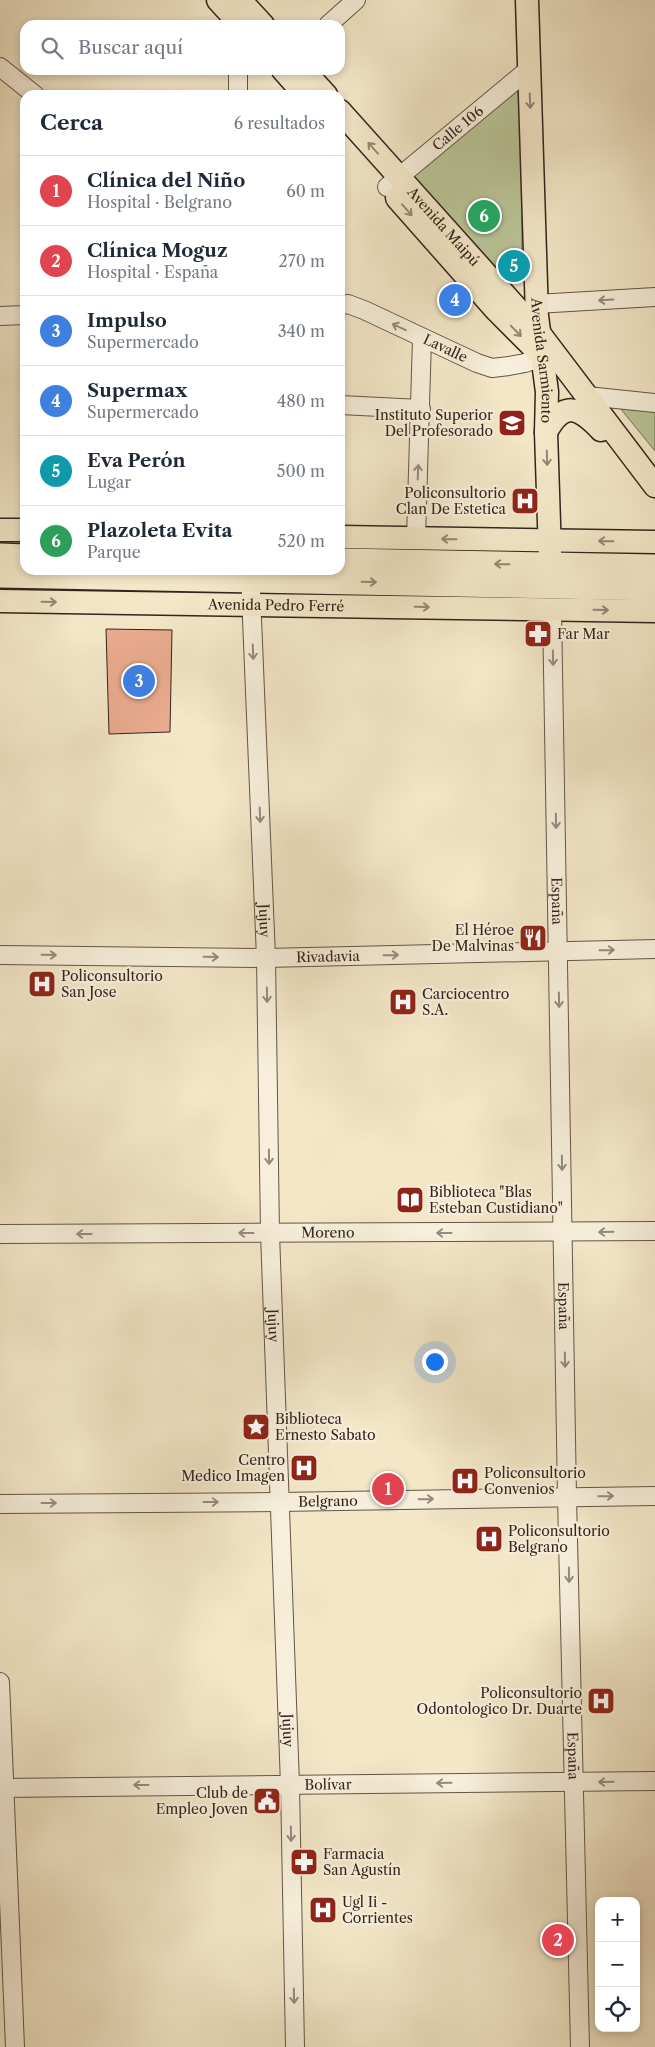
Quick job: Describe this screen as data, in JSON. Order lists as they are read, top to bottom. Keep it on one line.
{"streets":{"highway":["Avenida Pedro Ferré"],"main road":["Avenida Maipú","Avenida Sarmiento"],"street":["Calle 106","Lavalle","España","Jujuy","Rivadavia","Moreno","Belgrano","Bolívar"]},"crossings":[["Calle 106","Avenida Maipú"],["Calle 106","Avenida Sarmiento"],["Avenida Maipú","Lavalle"],["Avenida Maipú","Avenida Sarmiento"],["Lavalle","Avenida Sarmiento"],["Avenida Sarmiento","Avenida Pedro Ferré"],["Avenida Sarmiento","España"],["Avenida Pedro Ferré","España"],["Avenida Pedro Ferré","Jujuy"],["España","Rivadavia"],["España","Moreno"],["España","Belgrano"],["España","Bolívar"],["Jujuy","Rivadavia"],["Jujuy","Moreno"],["Jujuy","Belgrano"],["Jujuy","Bolívar"]],"one_way":["Avenida Sarmiento","España","Jujuy","Rivadavia","Moreno","Belgrano","Bolívar"],"places":{"school or university":["Instituto Superior Del Profesorado"],"hospital":["Policonsultorio Clan De Estetica","Policonsultorio San Jose","Carciocentro S.A.","Centro Medico Imagen","Policonsultorio Convenios","Policonsultorio Belgrano","Policonsultorio Odontologico Dr. Duarte","Ugl Ii - Corrientes"],"pharmacy":["Far Mar","Farmacia San Agustín"],"restaurant":["El Héroe De Malvinas"],"library":["Biblioteca \"Blas Esteban Custidiano\""],"place":["Biblioteca Ernesto Sabato"],"public building":["Club de Empleo Joven"]},"page":{"search":"Buscar aquí","heading":["Cerca","6 resultados"],"list":[{"mark":"1","name":"Clínica del Niño","note":"Hospital · Belgrano","value":"60 m"},{"mark":"2","name":"Clínica Moguz","note":"Hospital · España","value":"270 m"},{"mark":"3","name":"Impulso","note":"Supermercado","value":"340 m"},{"mark":"4","name":"Supermax","note":"Supermercado","value":"480 m"},{"mark":"5","name":"Eva Perón","note":"Lugar","value":"500 m"},{"mark":"6","name":"Plazoleta Evita","note":"Parque","value":"520 m"}],"pins":["6","5","4","3","1","2"],"map_buttons":["+","−"]}}
